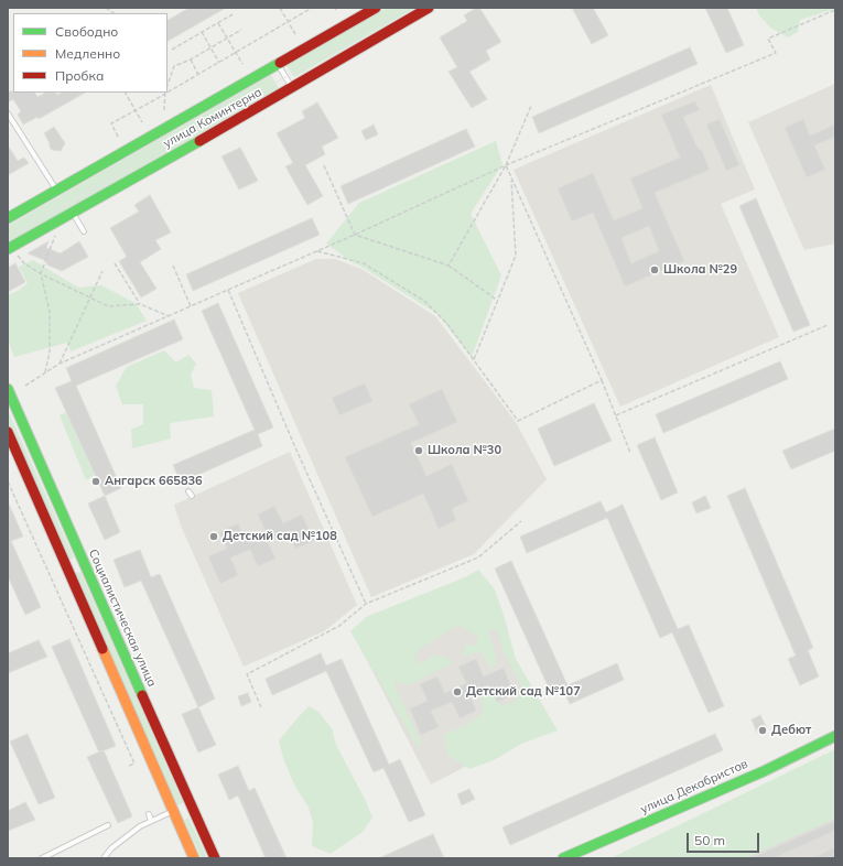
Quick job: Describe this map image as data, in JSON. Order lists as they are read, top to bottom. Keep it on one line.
{"streets":{"street":["улица Коминтерна","Социалистическая улица","улица Декабристов"]},"places":["Школа №29","Школа №30","Ангарск 665836","Детский сад №108","Детский сад №107","Дебют"],"legend":["Свободно","Медленно","Пробка"],"scale_bar":"50 m"}
